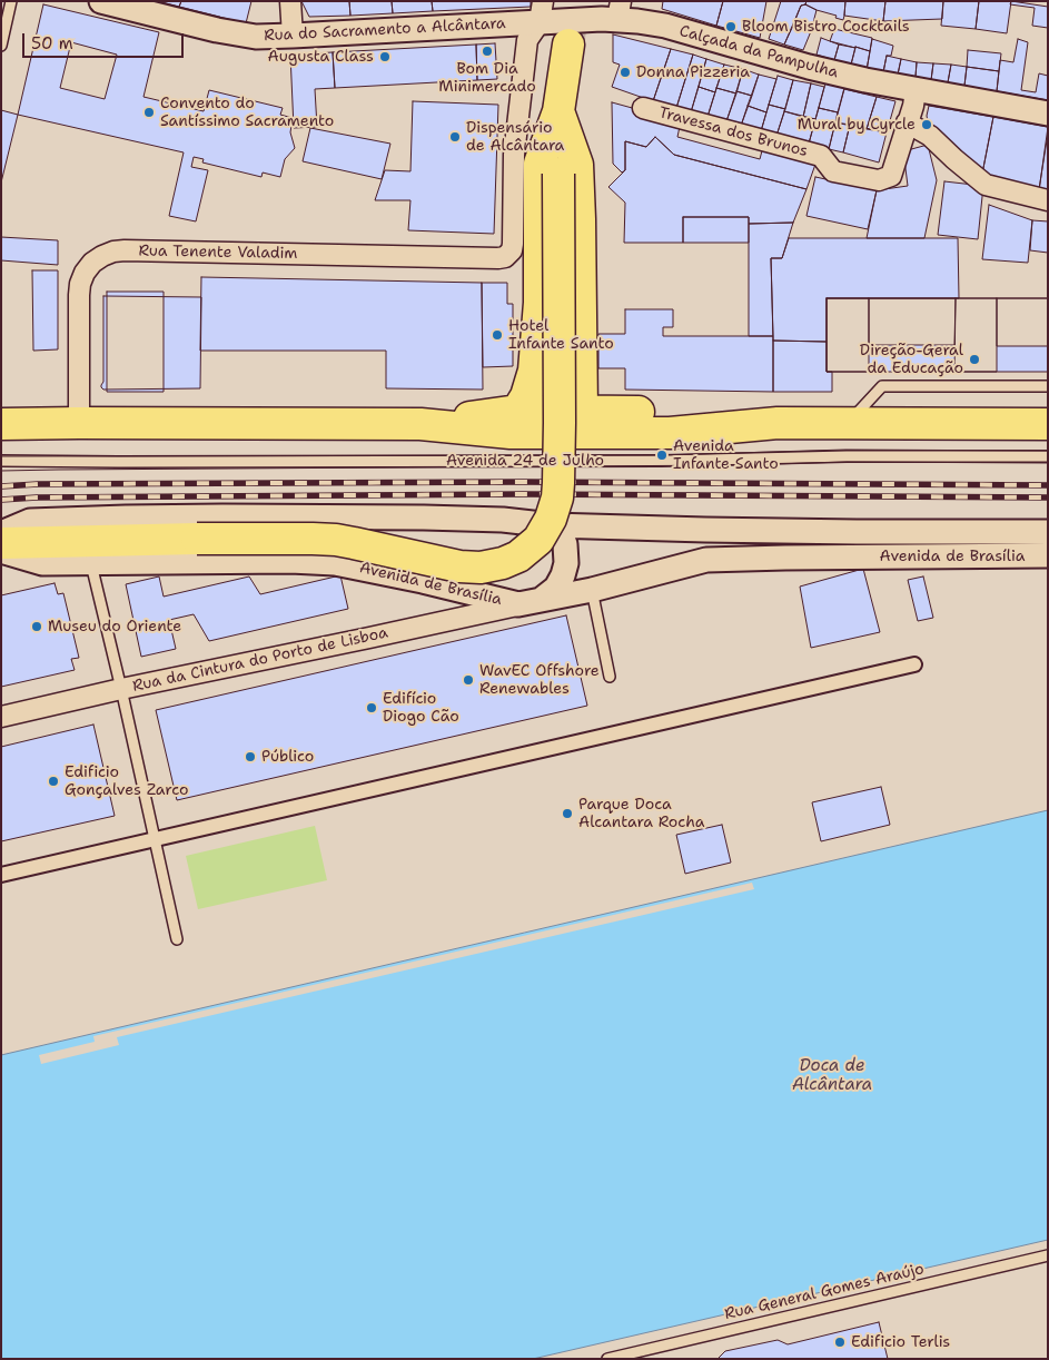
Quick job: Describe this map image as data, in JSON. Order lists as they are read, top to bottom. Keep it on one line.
{"streets":{"main road":["Avenida 24 de Julho"],"street":["Rua do Sacramento a Alcântara","Calçada da Pampulha","Travessa dos Brunos","Rua Tenente Valadim","Avenida de Brasília","Rua da Cintura do Porto de Lisboa"],"lane":["Rua General Gomes Araújo"]},"crossings":[["Rua do Sacramento a Alcântara","Calçada da Pampulha"],["Rua do Sacramento a Alcântara","Rua Tenente Valadim"],["Calçada da Pampulha","Travessa dos Brunos"],["Rua Tenente Valadim","Avenida 24 de Julho"],["Avenida de Brasília","Rua da Cintura do Porto de Lisboa"]],"water":["Doca de Alcântara"],"places":["Bloom Bistro Cocktails","Bom Dia Minimercado","Augusta Class","Donna Pizzeria","Convento do Santíssimo Sacramento","Mural by Cyrcle","Dispensário de Alcântara","Hotel Infante Santo","Direção-Geral da Educação","Avenida Infante Santo","Museu do Oriente","WavEC Offshore Renewables","Edifício Diogo Cão","Público","Edificio Gonçalves Zarco","Parque Doca Alcantara Rocha","Edificio Terlis"],"scale_bar":"50 m"}
